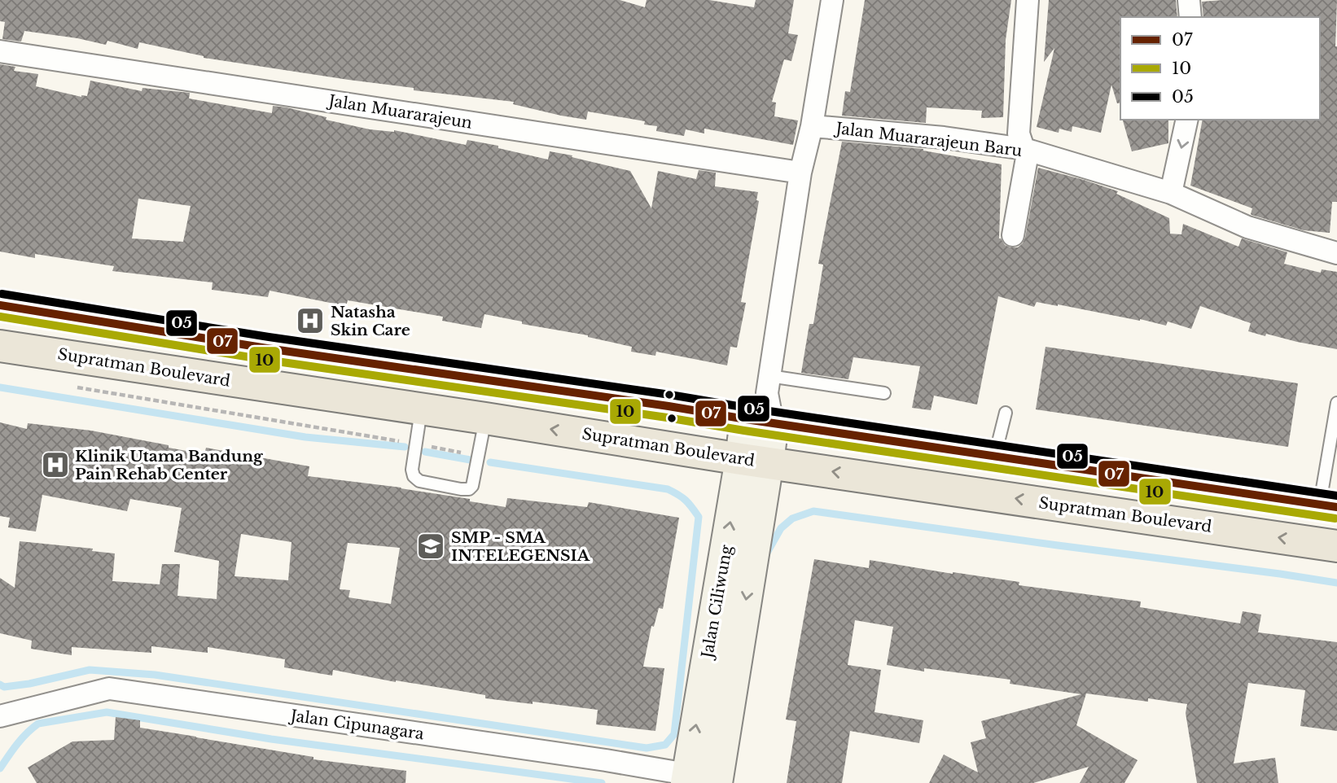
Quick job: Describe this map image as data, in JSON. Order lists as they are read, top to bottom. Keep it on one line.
{"streets":{"main road":["Supratman Boulevard"],"street":["Jalan Muararajeun","Jalan Muararajeun Baru","Jalan Ciliwung","Jalan Cipunagara"]},"crossings":[["Supratman Boulevard","Jalan Ciliwung"],["Jalan Ciliwung","Jalan Cipunagara"]],"places":{"hospital":["Natasha Skin Care","Klinik Utama Bandung Pain Rehab Center"],"school or university":["SMP - SMA INTELEGENSIA"]},"lines":["transit line 05","transit line 07","transit line 10"],"legend":["07","10","05"]}
